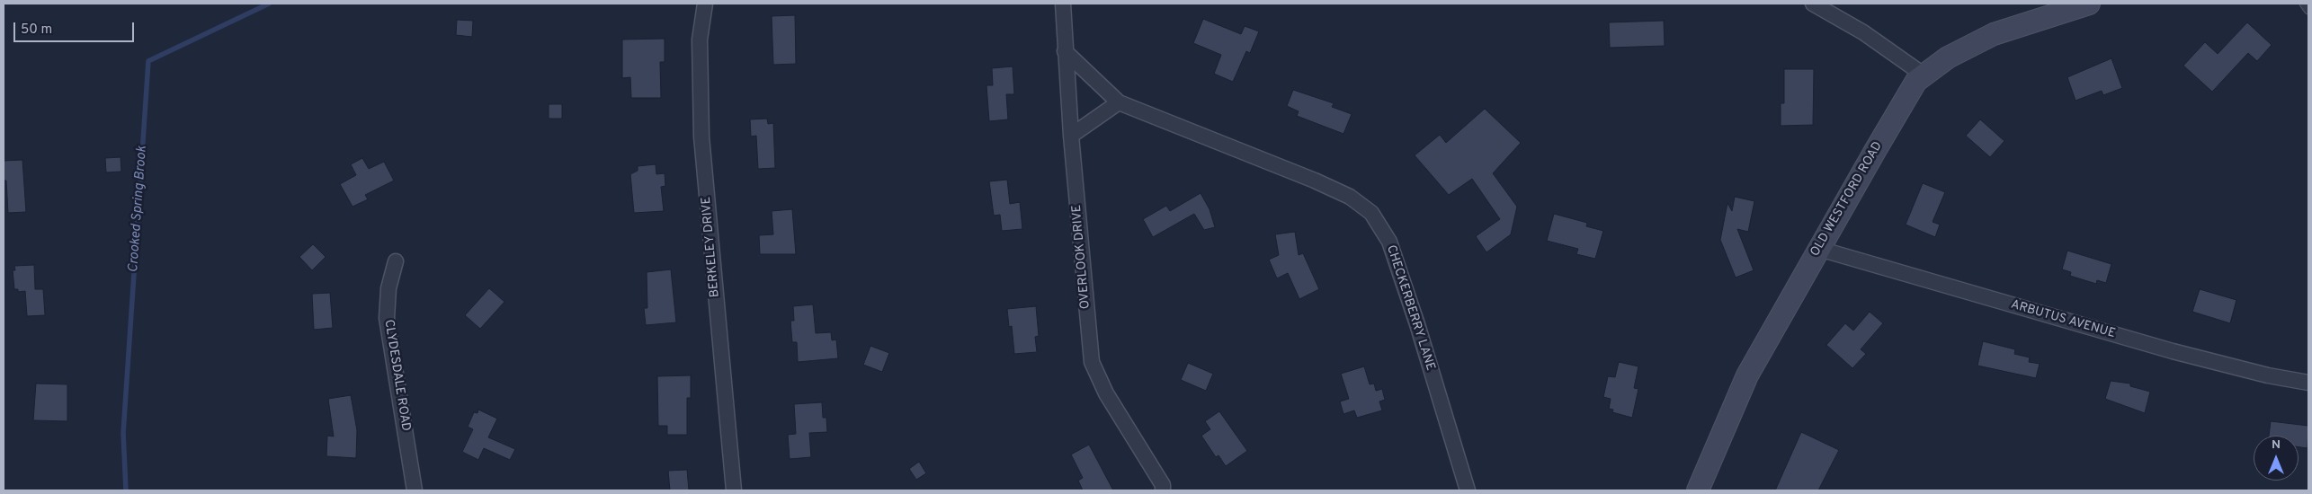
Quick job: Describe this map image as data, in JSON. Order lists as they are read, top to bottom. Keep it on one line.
{"streets":{"main road":["OLD WESTFORD ROAD"],"street":["BERKELEY DRIVE","OVERLOOK DRIVE","CHECKERBERRY LANE","ARBUTUS AVENUE","CLYDESDALE ROAD"]},"crossings":[["OLD WESTFORD ROAD","ARBUTUS AVENUE"],["OVERLOOK DRIVE","CHECKERBERRY LANE"]],"water":["Crooked Spring Brook"],"scale_bar":"50 m","north":"top"}
